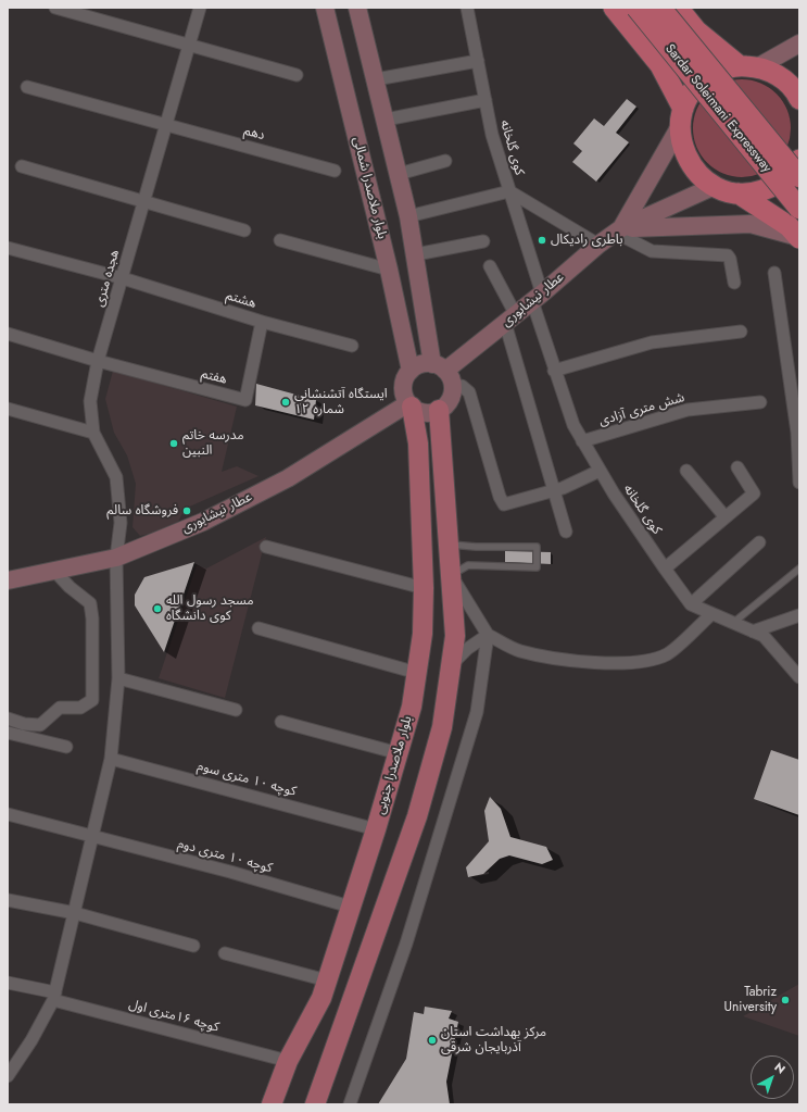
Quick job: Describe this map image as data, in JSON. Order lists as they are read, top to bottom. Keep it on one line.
{"streets":{"highway":["Sardar Soleimani Expressway"],"main road":["بلوار ملاصدرا شمالی","عطار نیشابوری","بلوار ملاصدرا جنوبی"],"street":["دهم","کوی گلخانه","هجده متری","هشتم","هفتم","شش متری آزادی","کوچه ۱۰ متری سوم","کوچه ۱۰ متری دوم","کوچه ۱۶متری اول"]},"crossings":[["دهم","هجده متری"],["کوی گلخانه","عطار نیشابوری"],["کوی گلخانه","شش متری آزادی"],["بلوار ملاصدرا شمالی","عطار نیشابوری"],["بلوار ملاصدرا شمالی","بلوار ملاصدرا جنوبی"],["هجده متری","هشتم"],["هجده متری","عطار نیشابوری"],["هجده متری","هفتم"],["هجده متری","کوچه ۱۰ متری سوم"],["هجده متری","کوچه ۱۰ متری دوم"],["هجده متری","کوچه ۱۶متری اول"],["هشتم","هفتم"],["عطار نیشابوری","بلوار ملاصدرا جنوبی"],["بلوار ملاصدرا جنوبی","کوچه ۱۰ متری سوم"],["بلوار ملاصدرا جنوبی","کوچه ۱۰ متری دوم"],["بلوار ملاصدرا جنوبی","کوچه ۱۶متری اول"]],"places":["باطری رادیکال","ایستگاه آتشنشانی شماره ۱۲","مدرسه خاتم النبین","فروشگاه سالم","مسجد رسول الله کوی دانشگاه","Tabriz University","مرکز بهداشت استان آذربایجان شرقی"],"north":"top right"}
